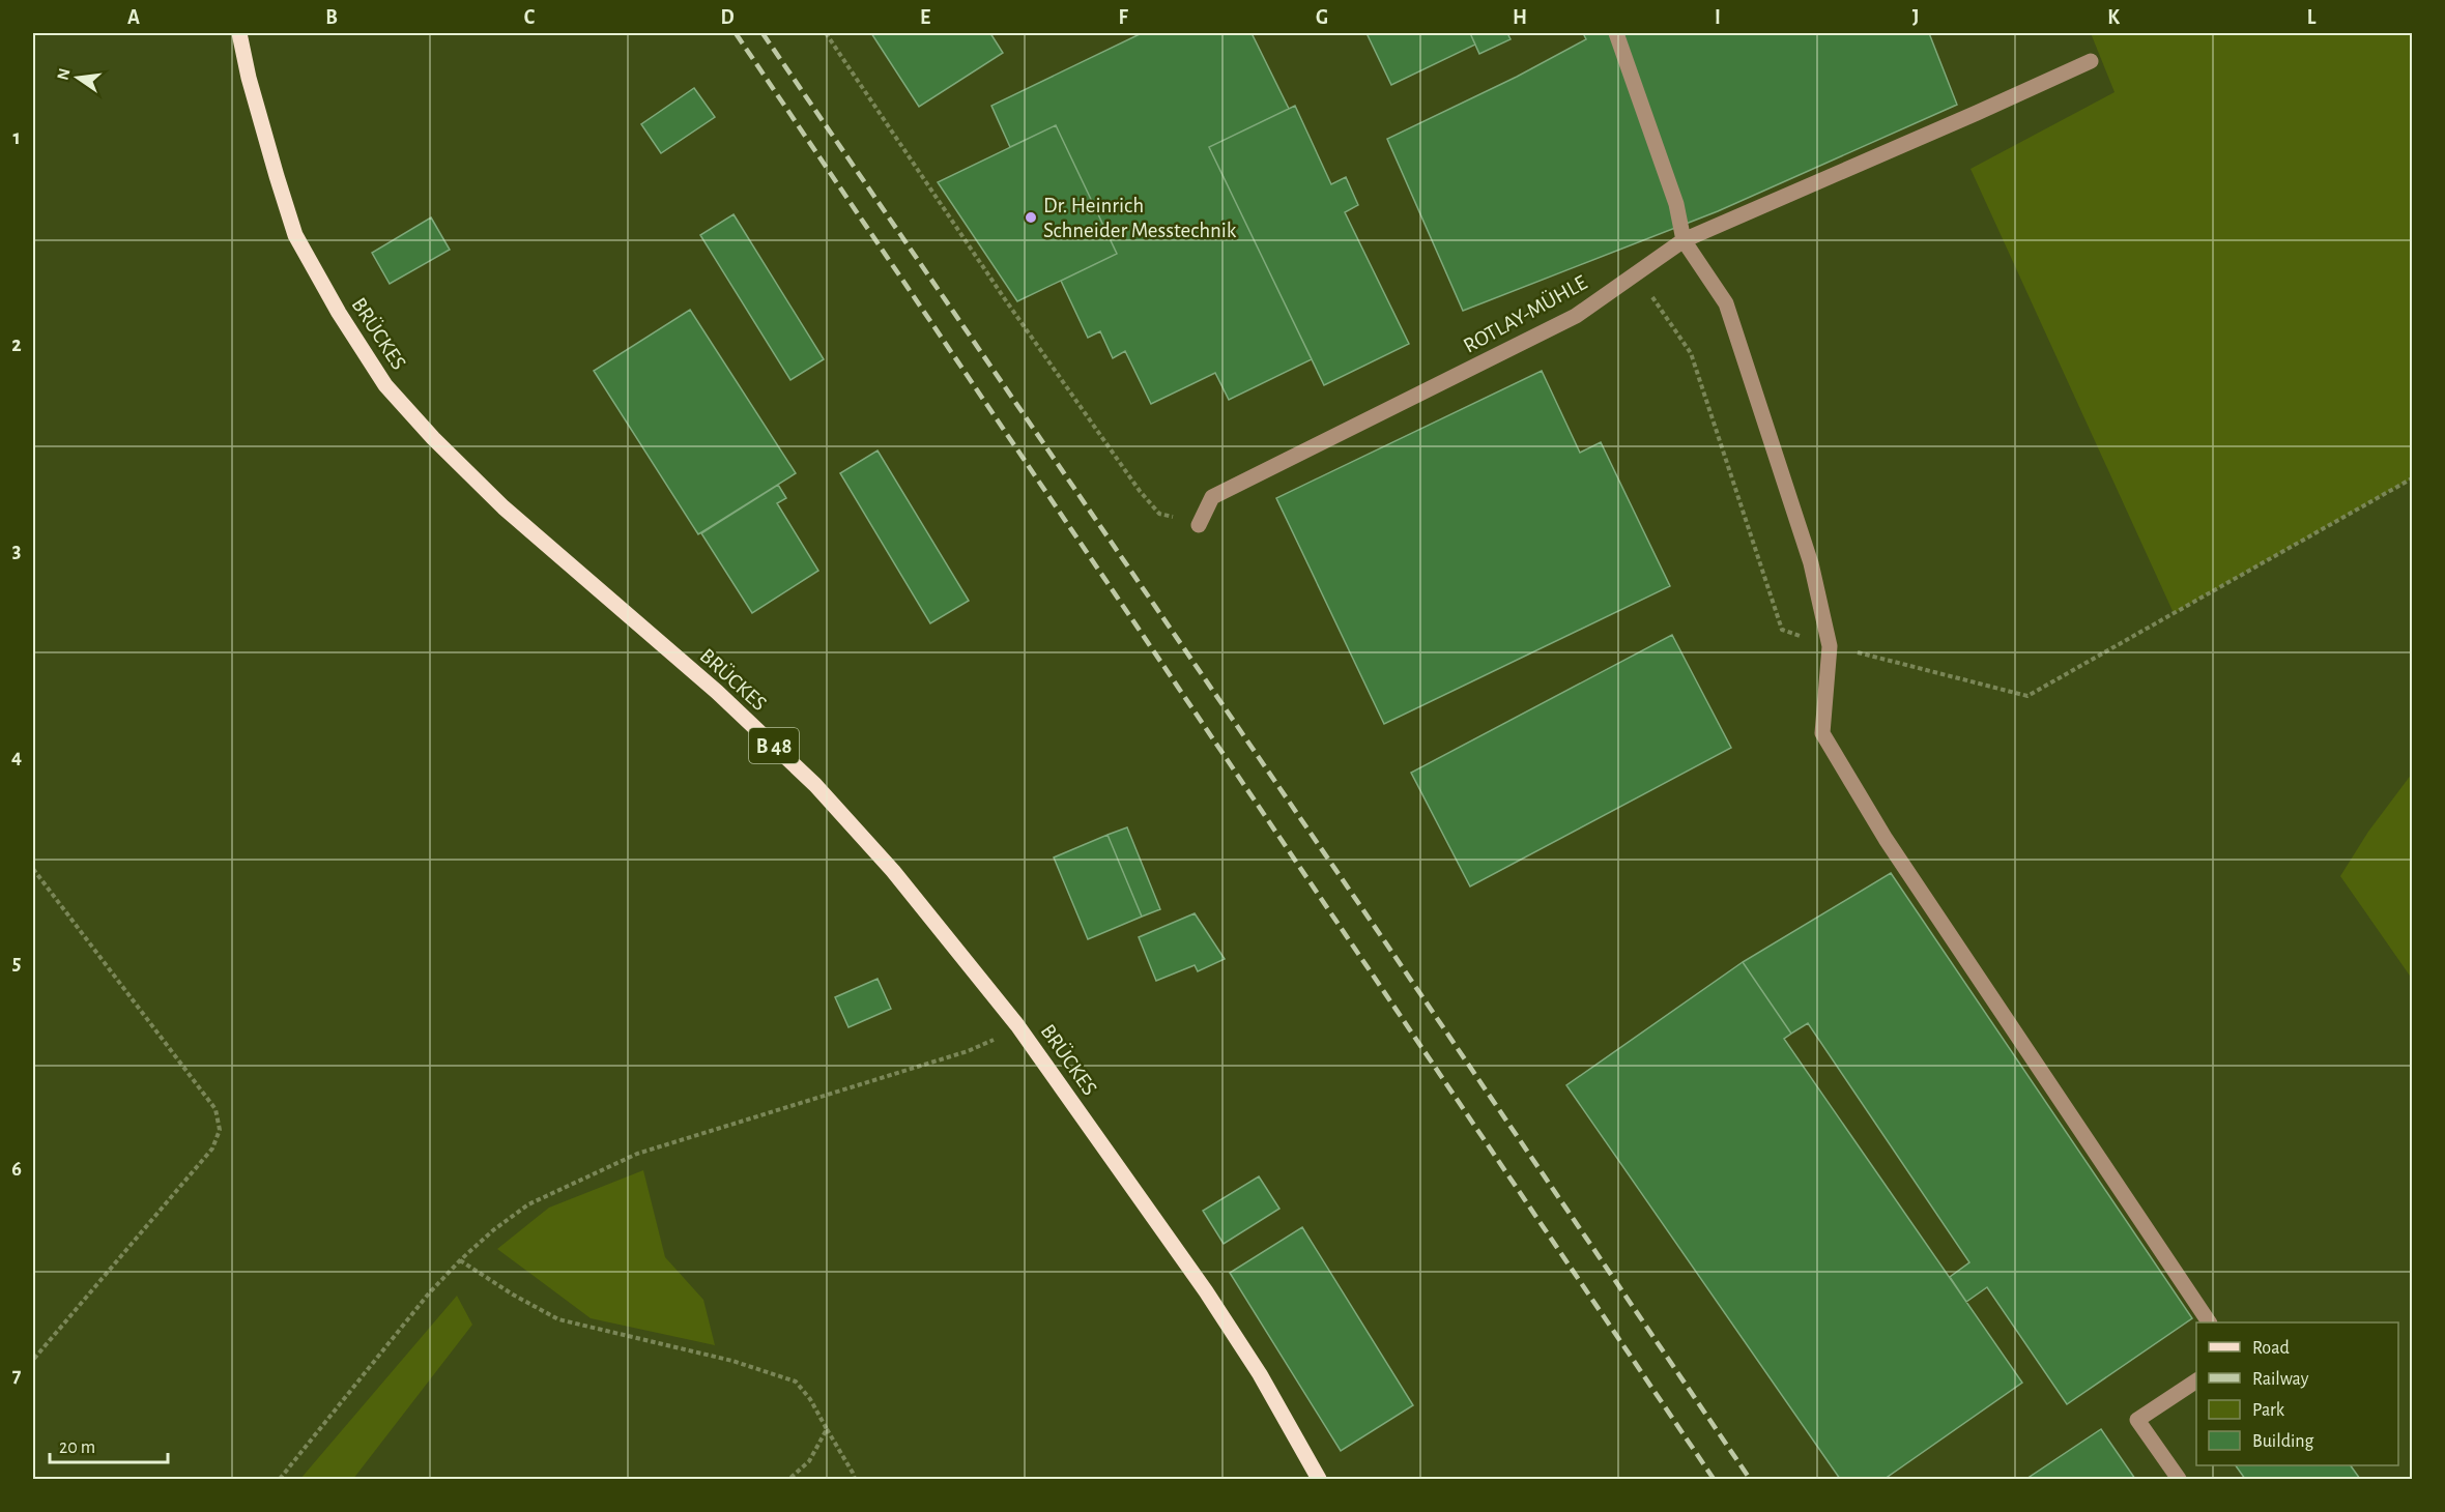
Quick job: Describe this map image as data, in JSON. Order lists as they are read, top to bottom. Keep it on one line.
{"streets":{"main road":["BRÜCKES","B 48"],"street":["ROTLAY-MÜHLE"]},"places":["Dr. Heinrich Schneider Messtechnik"],"legend":["Road","Railway","Park","Building"],"scale_bar":"20 m","north":"left","grid":{"columns":["A","B","C","D","E","F","G","H","I","J","K","L"],"rows":["1","2","3","4","5","6","7"]}}
